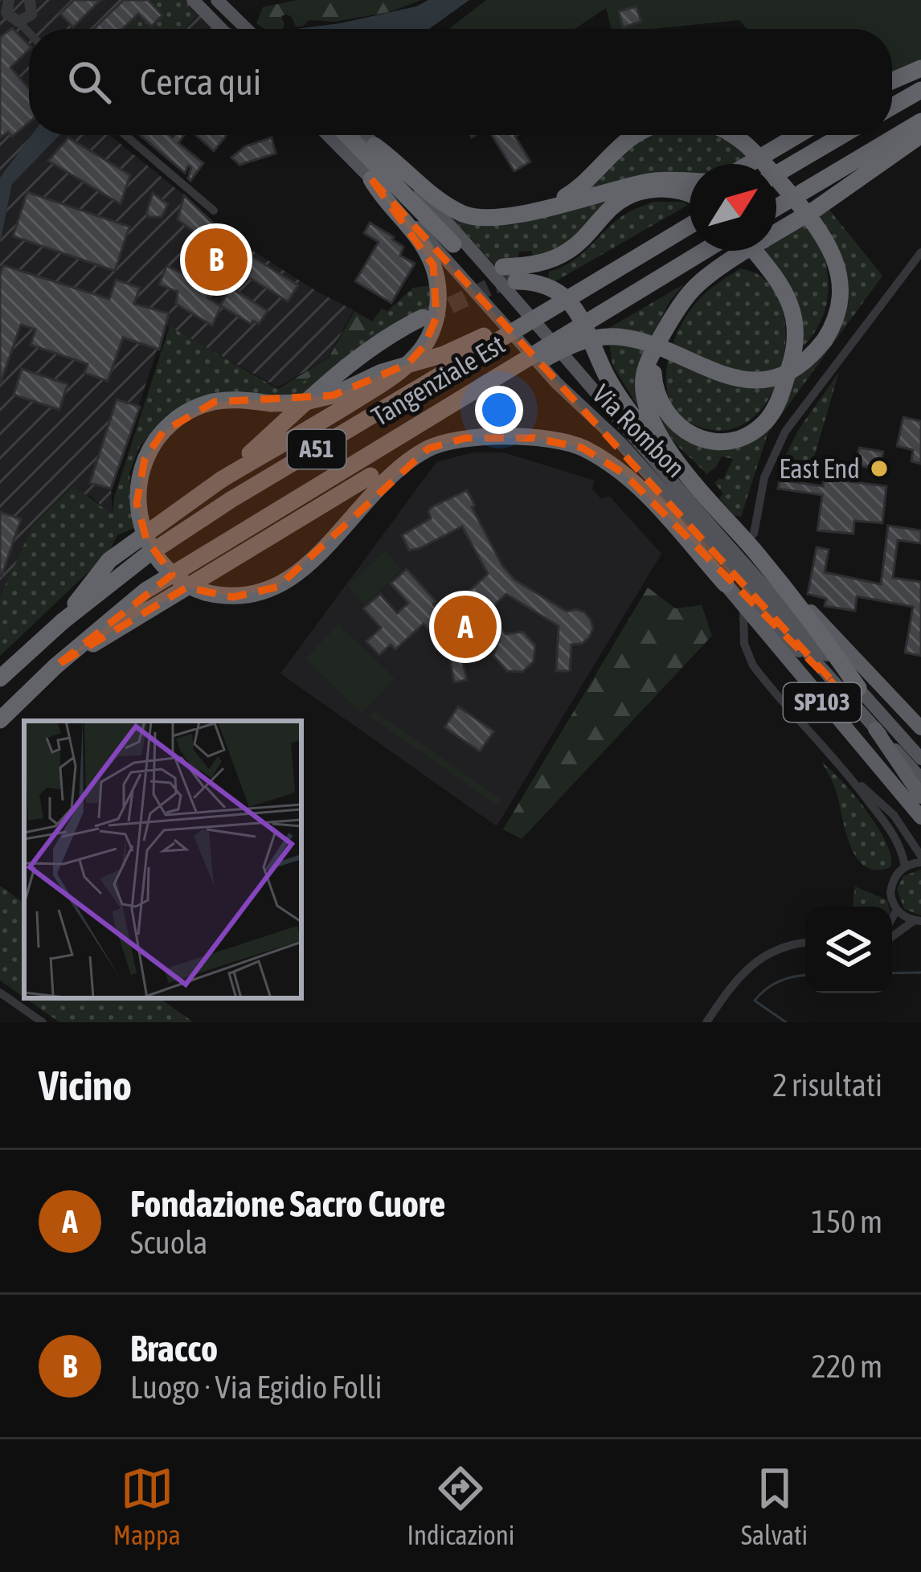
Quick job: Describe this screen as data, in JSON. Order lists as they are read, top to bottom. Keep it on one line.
{"streets":{"highway":["Tangenziale Est","A51","SP103"],"main road":["Via Rombon"]},"crossings":[["Via Rombon","SP103"]],"places":["East End"],"north":"top right","page":{"search":"Cerca qui","pins":["B","A"],"heading":["Vicino","2 risultati"],"list":[{"mark":"A","name":"Fondazione Sacro Cuore","note":"Scuola","value":"150 m"},{"mark":"B","name":"Bracco","note":"Luogo · Via Egidio Folli","value":"220 m"}],"nav":["Mappa","Indicazioni","Salvati"]}}
